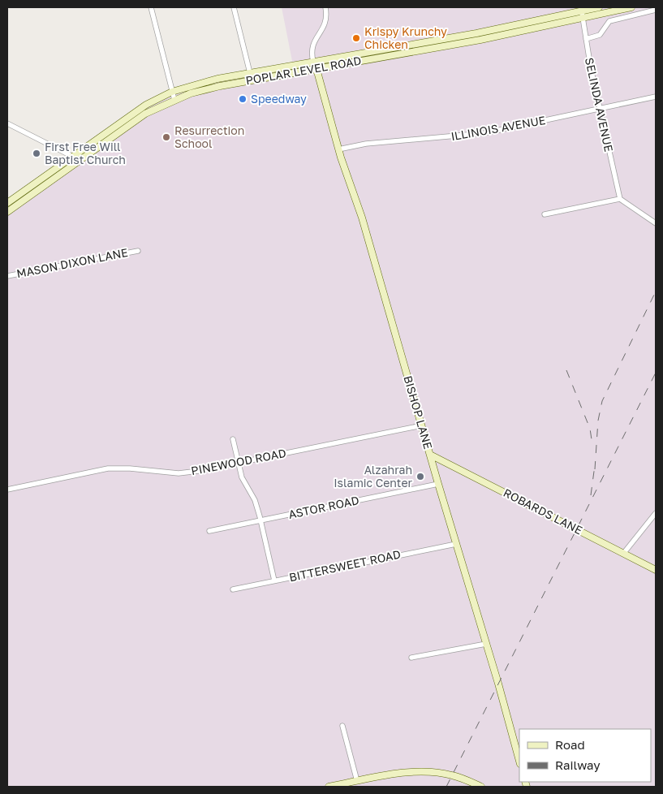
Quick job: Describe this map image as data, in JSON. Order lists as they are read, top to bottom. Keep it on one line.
{"streets":{"main road":["POPLAR LEVEL ROAD","BISHOP LANE","ROBARDS LANE"],"street":["SELINDA AVENUE","ILLINOIS AVENUE","MASON DIXON LANE","PINEWOOD ROAD","ASTOR ROAD","BITTERSWEET ROAD"]},"crossings":[["POPLAR LEVEL ROAD","SELINDA AVENUE"],["POPLAR LEVEL ROAD","BISHOP LANE"],["SELINDA AVENUE","ILLINOIS AVENUE"],["ILLINOIS AVENUE","BISHOP LANE"],["BISHOP LANE","PINEWOOD ROAD"],["BISHOP LANE","ASTOR ROAD"],["BISHOP LANE","ROBARDS LANE"],["BISHOP LANE","BITTERSWEET ROAD"]],"places":["Krispy Krunchy Chicken","Speedway","Resurrection School","First Free Will Baptist Church","Alzahrah Islamic Center"],"legend":["Road","Railway"]}
